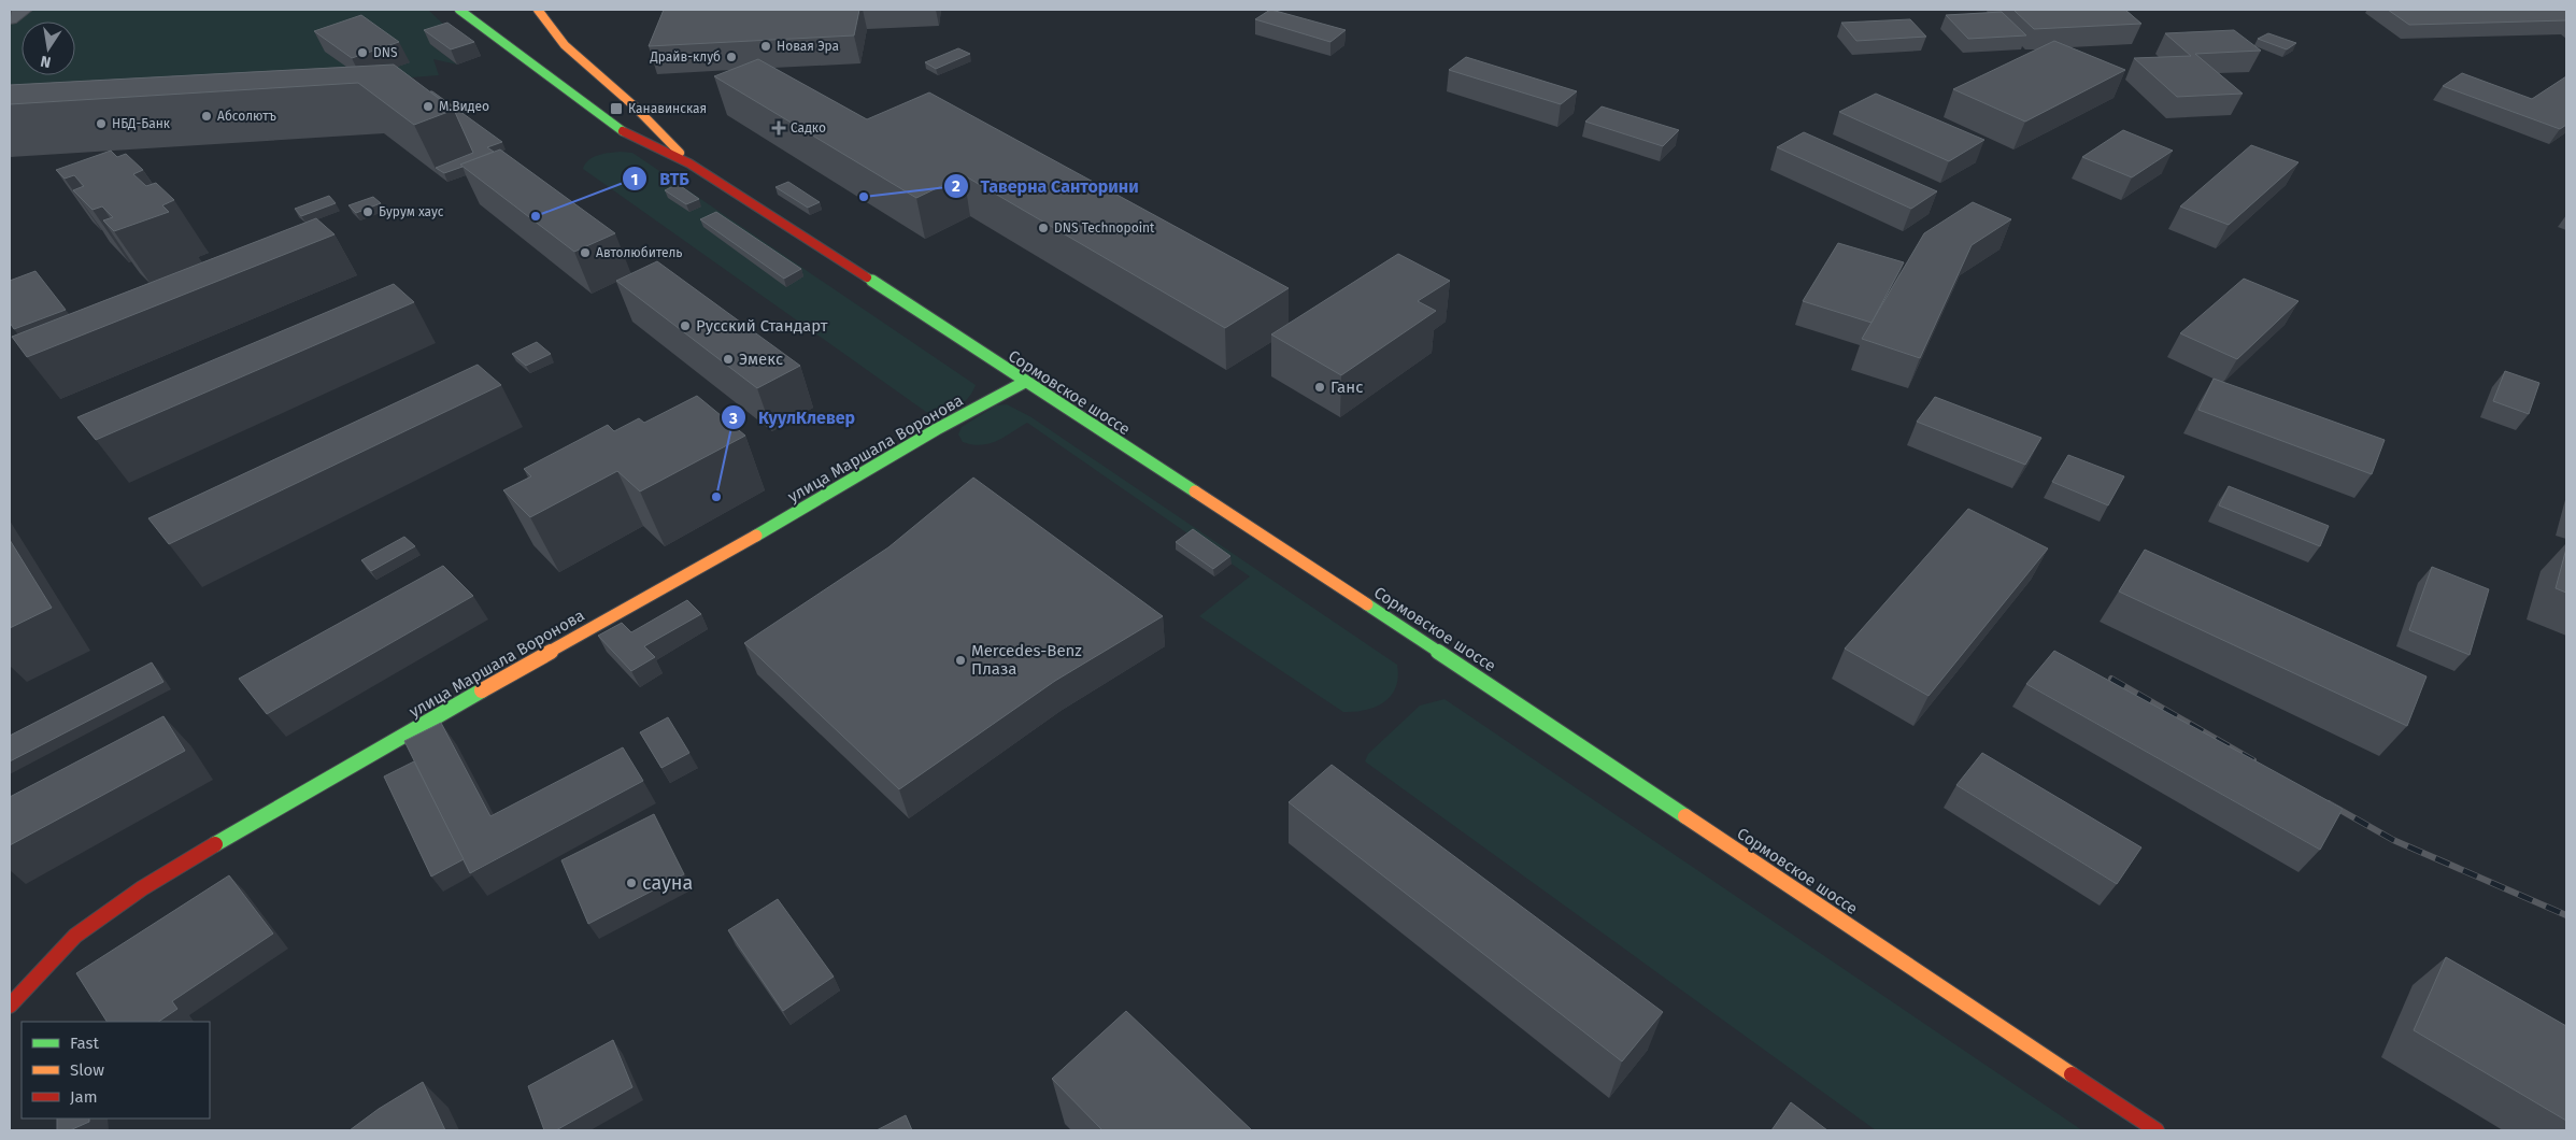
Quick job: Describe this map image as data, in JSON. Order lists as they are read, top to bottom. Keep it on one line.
{"streets":{"main road":["Сормовское шоссе","улица Маршала Воронова"]},"crossings":[["Сормовское шоссе","улица Маршала Воронова"]],"places":{"other":["Новая Эра","DNS","Драйв-клуб","М.Видео","Абсолютъ","НБД-Банк","Таверна Санторини","Бурум хаус","ВТБ","DNS Technopoint","Автолюбитель","Русский Стандарт","Эмекс","Ганс","КуулКлевер","Mercedes-Benz Плаза","сауна"],"transit":["Канавинская"],"health":["Садко"]},"legend":["Fast","Slow","Jam"],"north":"bottom"}
